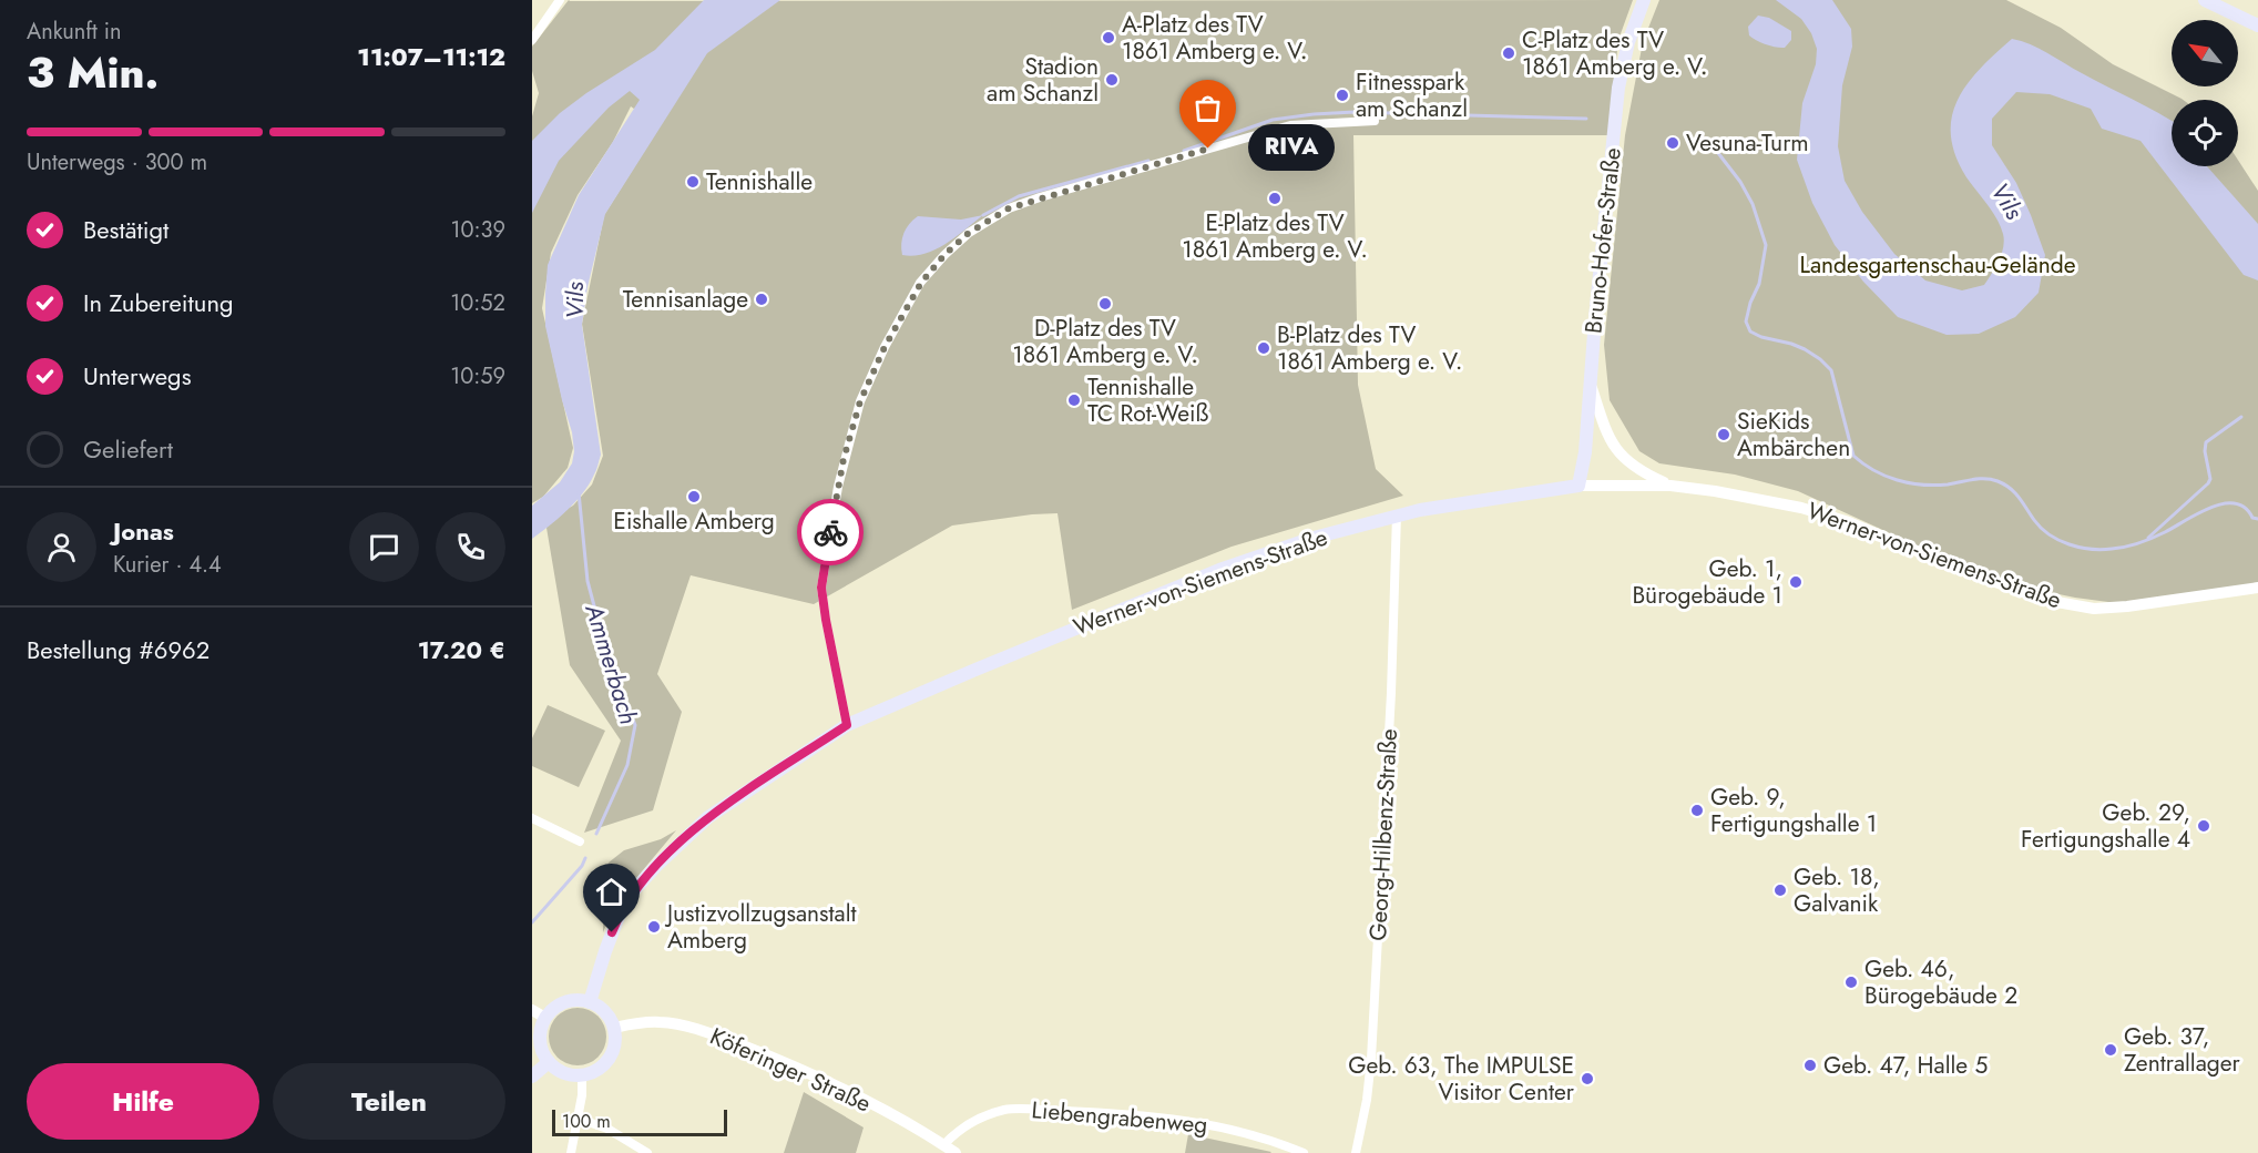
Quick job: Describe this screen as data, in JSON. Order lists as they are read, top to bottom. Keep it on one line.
{"streets":{"main road":["Bruno-Hofer-Straße","Werner-von-Siemens-Straße"],"street":["Georg-Hilbenz-Straße","Köferinger Straße","Liebengrabenweg"]},"crossings":[["Bruno-Hofer-Straße","Werner-von-Siemens-Straße"],["Werner-von-Siemens-Straße","Georg-Hilbenz-Straße"],["Werner-von-Siemens-Straße","Köferinger Straße"],["Köferinger Straße","Liebengrabenweg"]],"water":["Vils","Ammerbach"],"parks":["Landesgartenschau-Gelände"],"places":["A-Platz des TV 1861 Amberg e. V.","C-Platz des TV 1861 Amberg e. V.","Stadion am Schanzl","Fitnesspark am Schanzl","Vesuna-Turm","RIVA","Tennishalle","E-Platz des TV 1861 Amberg e. V.","Tennisanlage","D-Platz des TV 1861 Amberg e. V.","B-Platz des TV 1861 Amberg e. V.","Tennishalle TC Rot-Weiß","SieKids Ambärchen","Eishalle Amberg","Geb. 1, Bürogebäude 1","Geb. 9, Fertigungshalle 1","Geb. 29, Fertigungshalle 4","Geb. 18, Galvanik","Justizvollzugsanstalt Amberg","Geb. 46, Bürogebäude 2","Geb. 37, Zentrallager","Geb. 47, Halle 5","Geb. 63, The IMPULSE Visitor Center"],"scale_bar":"100 m","north":"top left","page":{"heading":["3 Min.","Ankunft in","11:07–11:12"],"panel":["Jonas","Kurier · 4.4","Bestellung #6962","17.20 €"],"bar":"Unterwegs · 300 m","bubble":"RIVA","list":[["Bestätigt","10:39"],["In Zubereitung","10:52"],["Unterwegs","10:59"],"Geliefert"],"buttons":["Hilfe","Teilen"],"scale":"100 m"}}
